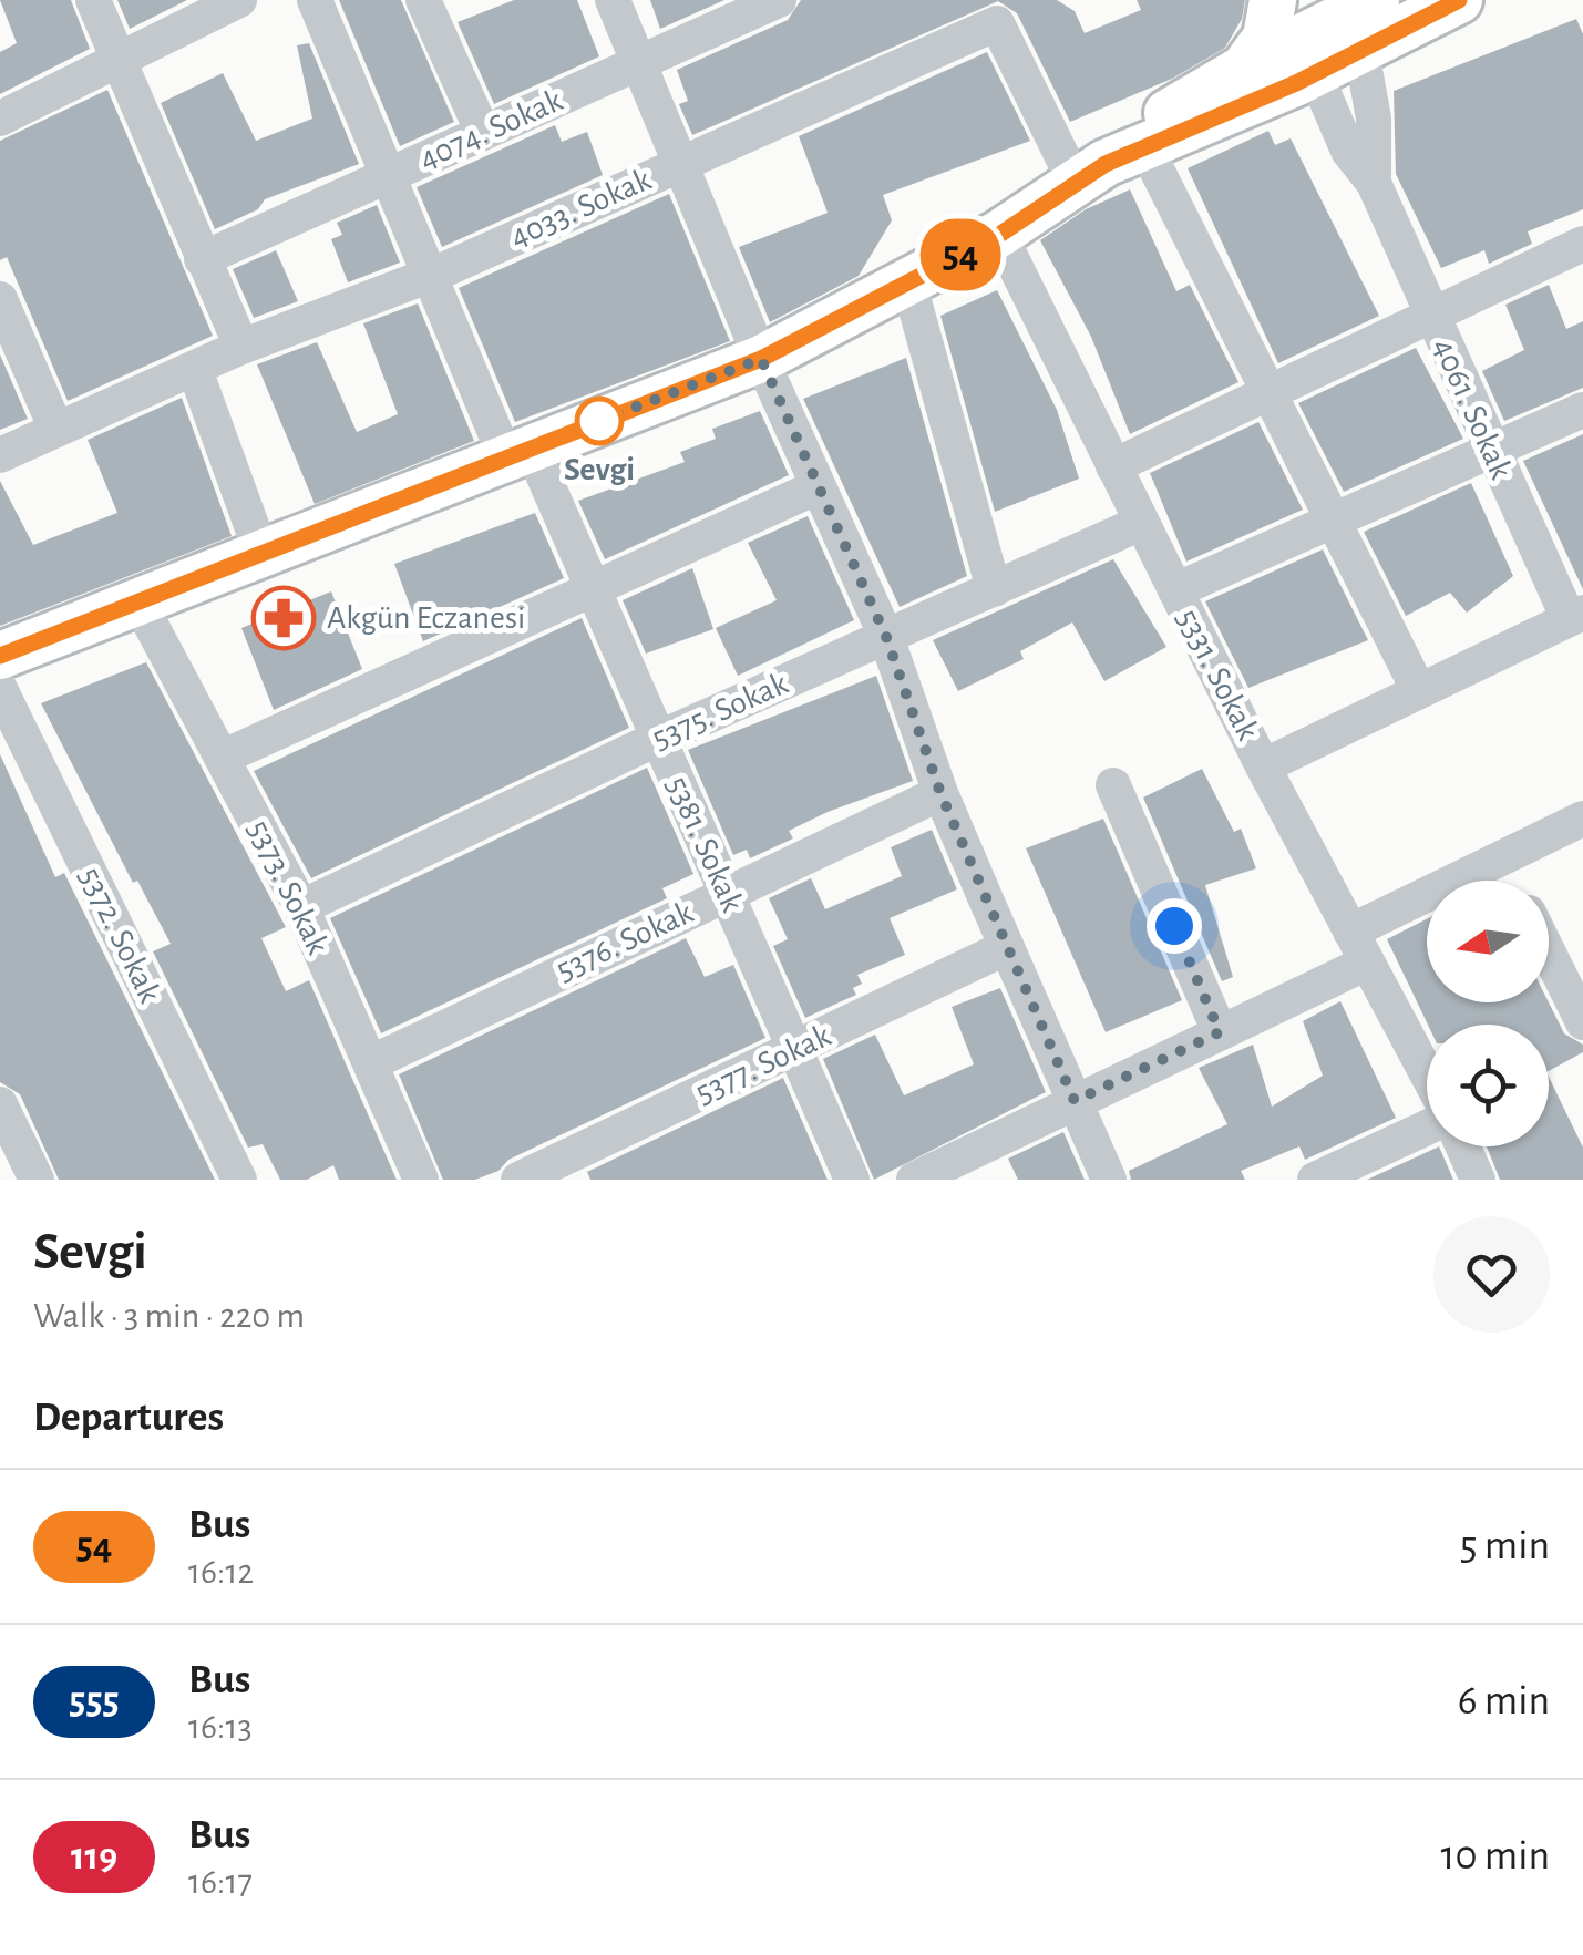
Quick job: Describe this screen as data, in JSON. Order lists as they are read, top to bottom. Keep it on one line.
{"streets":{"street":["4074. Sokak","4033. Sokak","4061. Sokak","5331. Sokak","5375. Sokak","5381. Sokak","5373. Sokak","5372. Sokak","5376. Sokak","5377. Sokak"]},"crossings":[["4074. Sokak","5381. Sokak"],["4033. Sokak","5381. Sokak"],["5331. Sokak","5375. Sokak"],["5375. Sokak","5381. Sokak"],["5375. Sokak","5373. Sokak"],["5381. Sokak","5376. Sokak"],["5381. Sokak","5377. Sokak"],["5373. Sokak","5376. Sokak"]],"places":{"other":["Sevgi"],"pharmacy":["Akgün Eczanesi"]},"lines":["bus line 54"],"north":"left","page":{"on_map":"54","heading":[["Sevgi","Walk · 3 min · 220 m"],"Departures"],"list":[{"mark":"54","name":"Bus","note":"16:12","value":"5 min"},{"mark":"555","name":"Bus","note":"16:13","value":"6 min"},{"mark":"119","name":"Bus","note":"16:17","value":"10 min"}]}}
